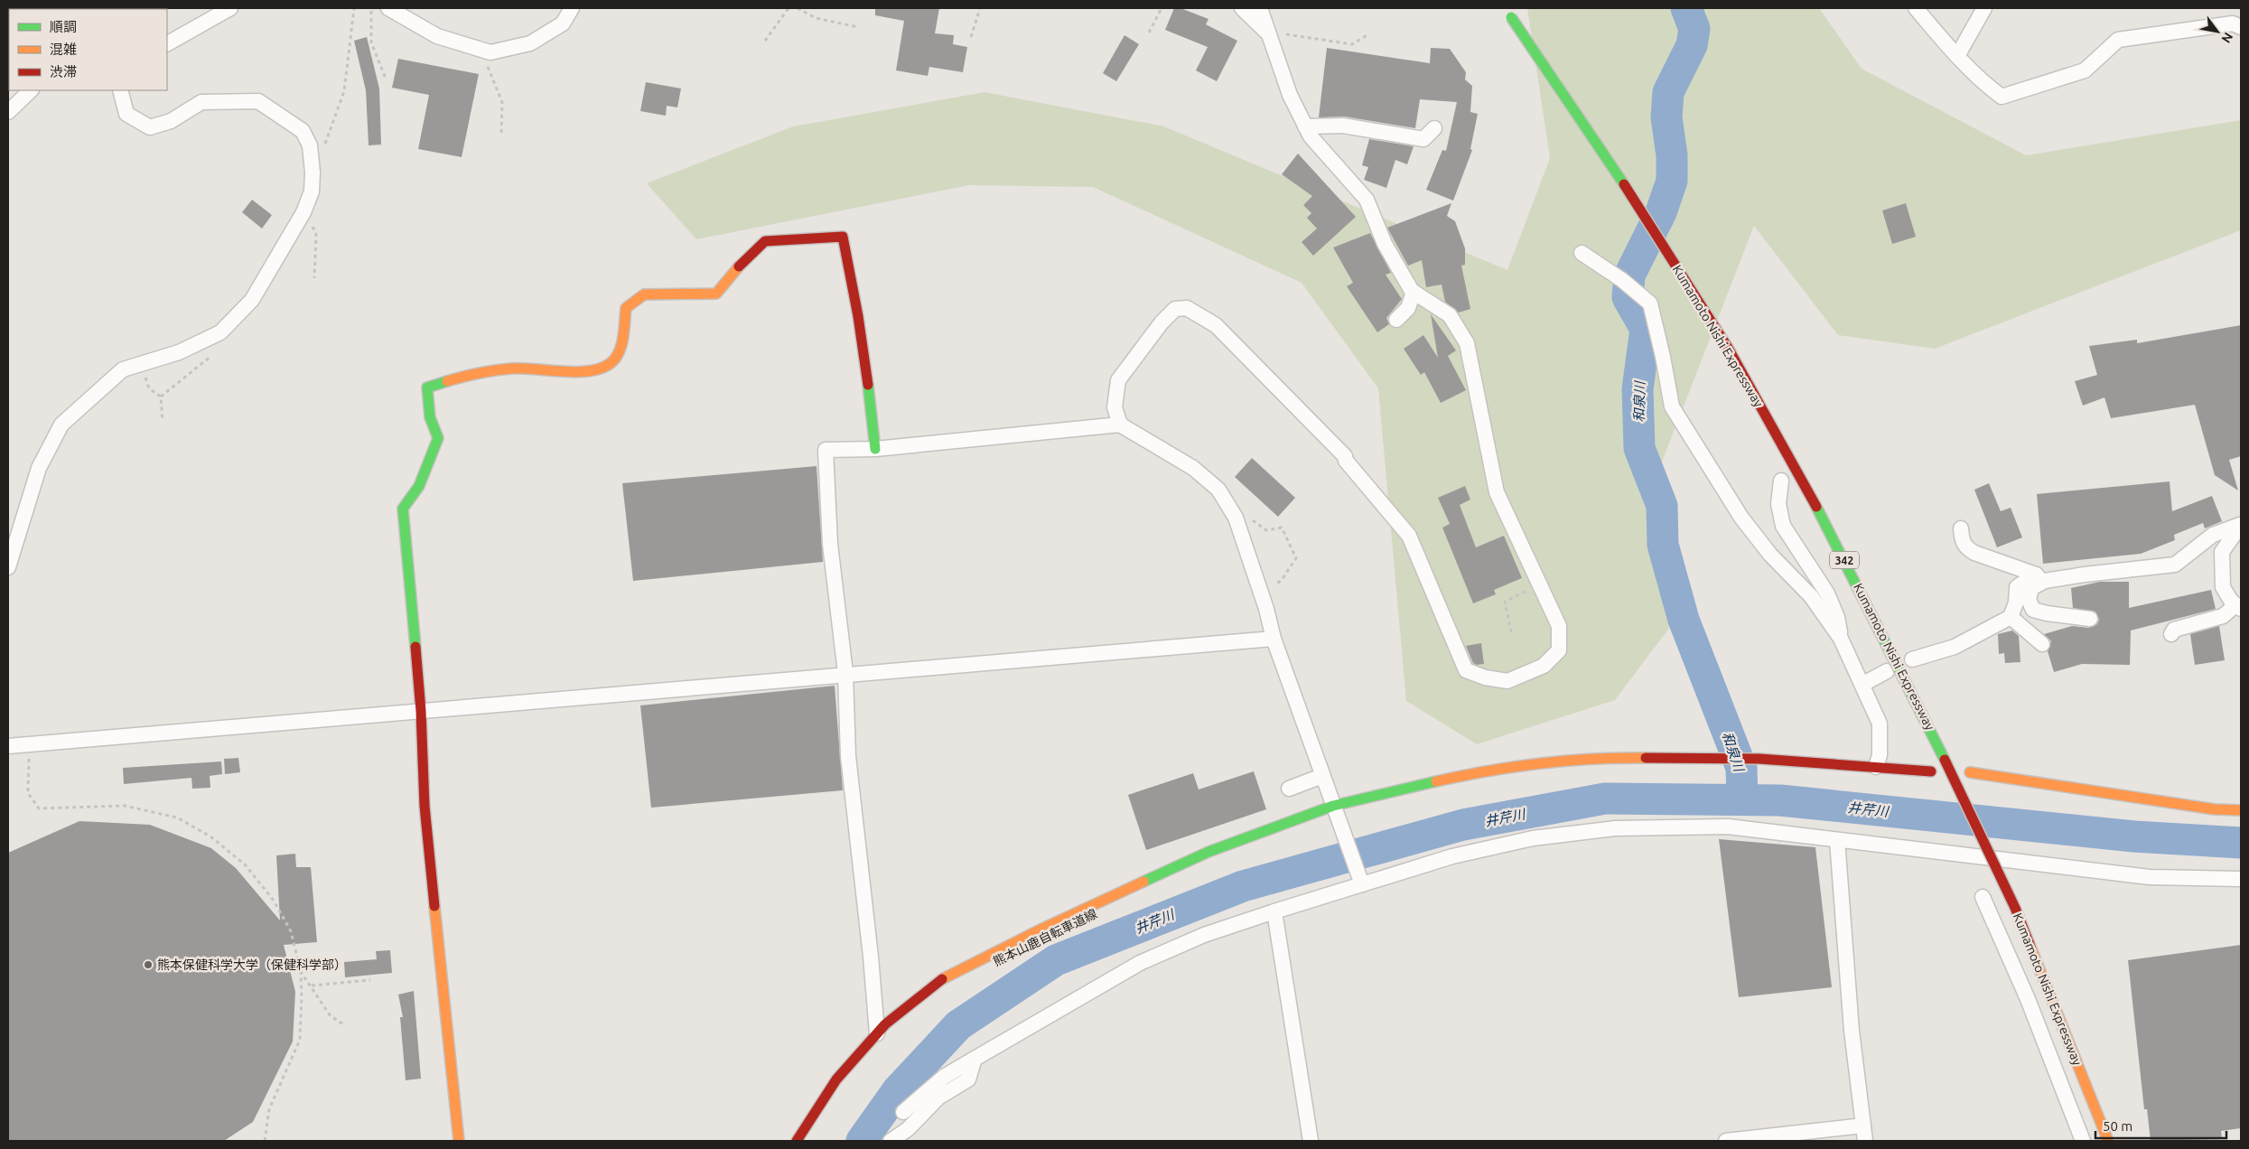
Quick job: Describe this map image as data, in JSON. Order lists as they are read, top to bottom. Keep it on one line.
{"streets":{"main road":["Kumamoto Nishi Expressway","342"]},"water":["和泉川","井芹川"],"places":["熊本保健科学大学（保健科学部）"],"legend":["順調","混雑","渋滞"],"scale_bar":"50 m","north":"bottom right"}
